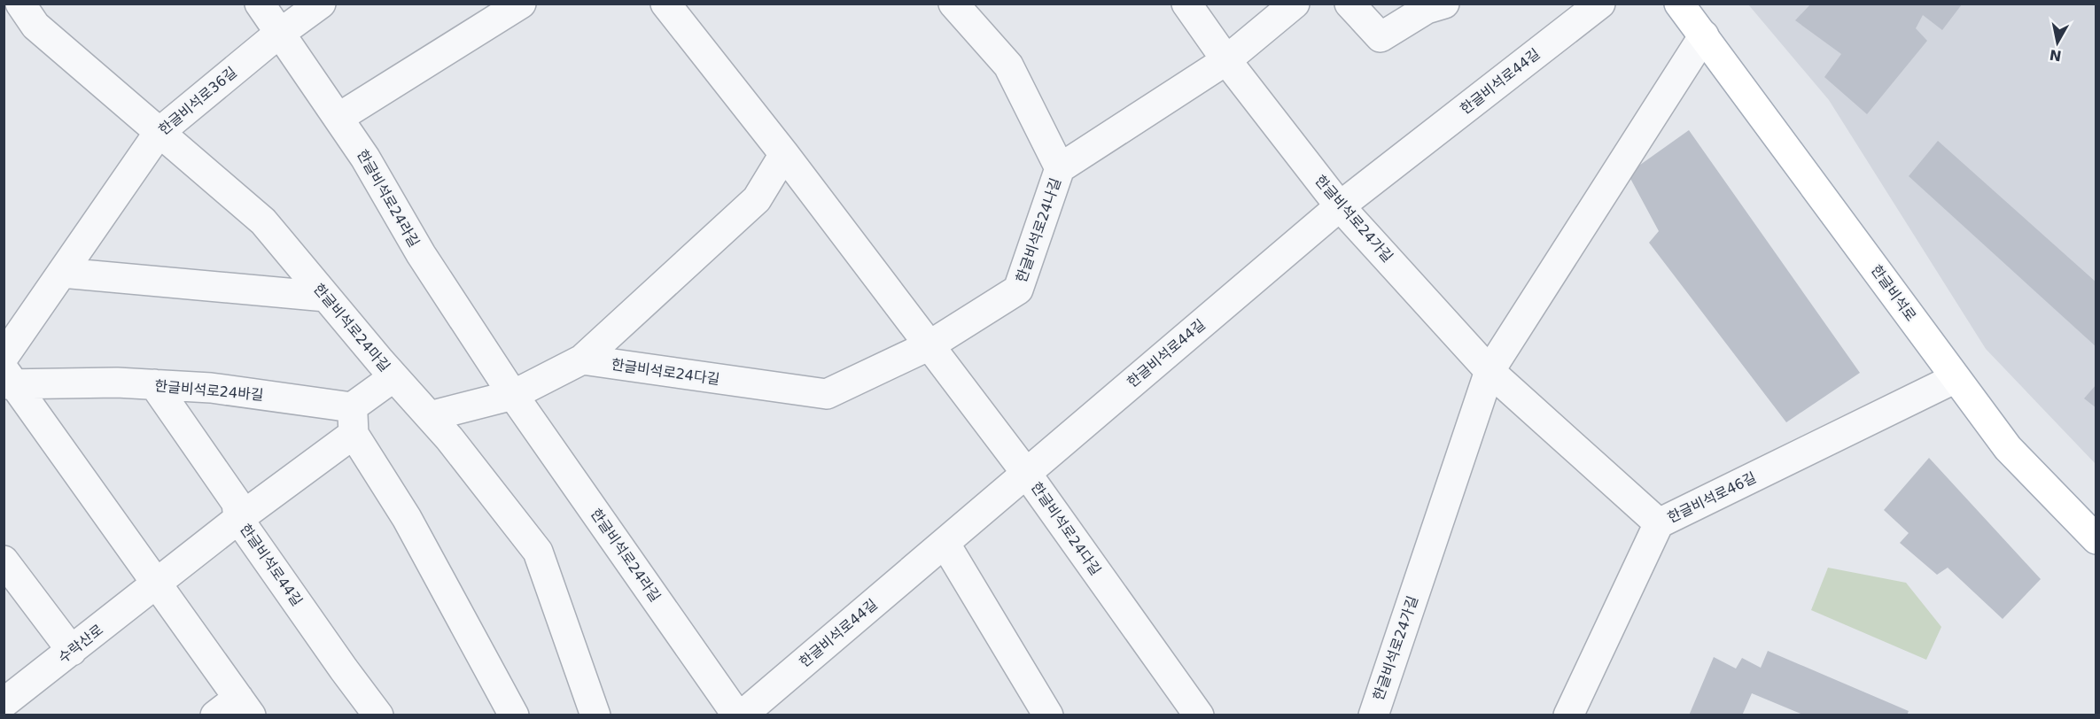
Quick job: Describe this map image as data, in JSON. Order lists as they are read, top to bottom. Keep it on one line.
{"streets":{"main road":["한글비석로"],"street":["한글비석로44길","한글비석로36길","한글비석로24라길","한글비석로24가길","한글비석로24나길","한글비석로24마길","한글비석로24다길","한글비석로24바길","한글비석로46길","수락산로"]},"crossings":[["한글비석로44길","한글비석로24가길"],["한글비석로44길","한글비석로24다길"],["한글비석로44길","한글비석로24바길"],["한글비석로36길","한글비석로24라길"],["한글비석로36길","한글비석로24마길"],["한글비석로36길","한글비석로24바길"],["한글비석로24라길","한글비석로24다길"],["한글비석로24가길","한글비석로46길"],["한글비석로24나길","한글비석로24다길"],["한글비석로","한글비석로46길"]],"north":"bottom"}
